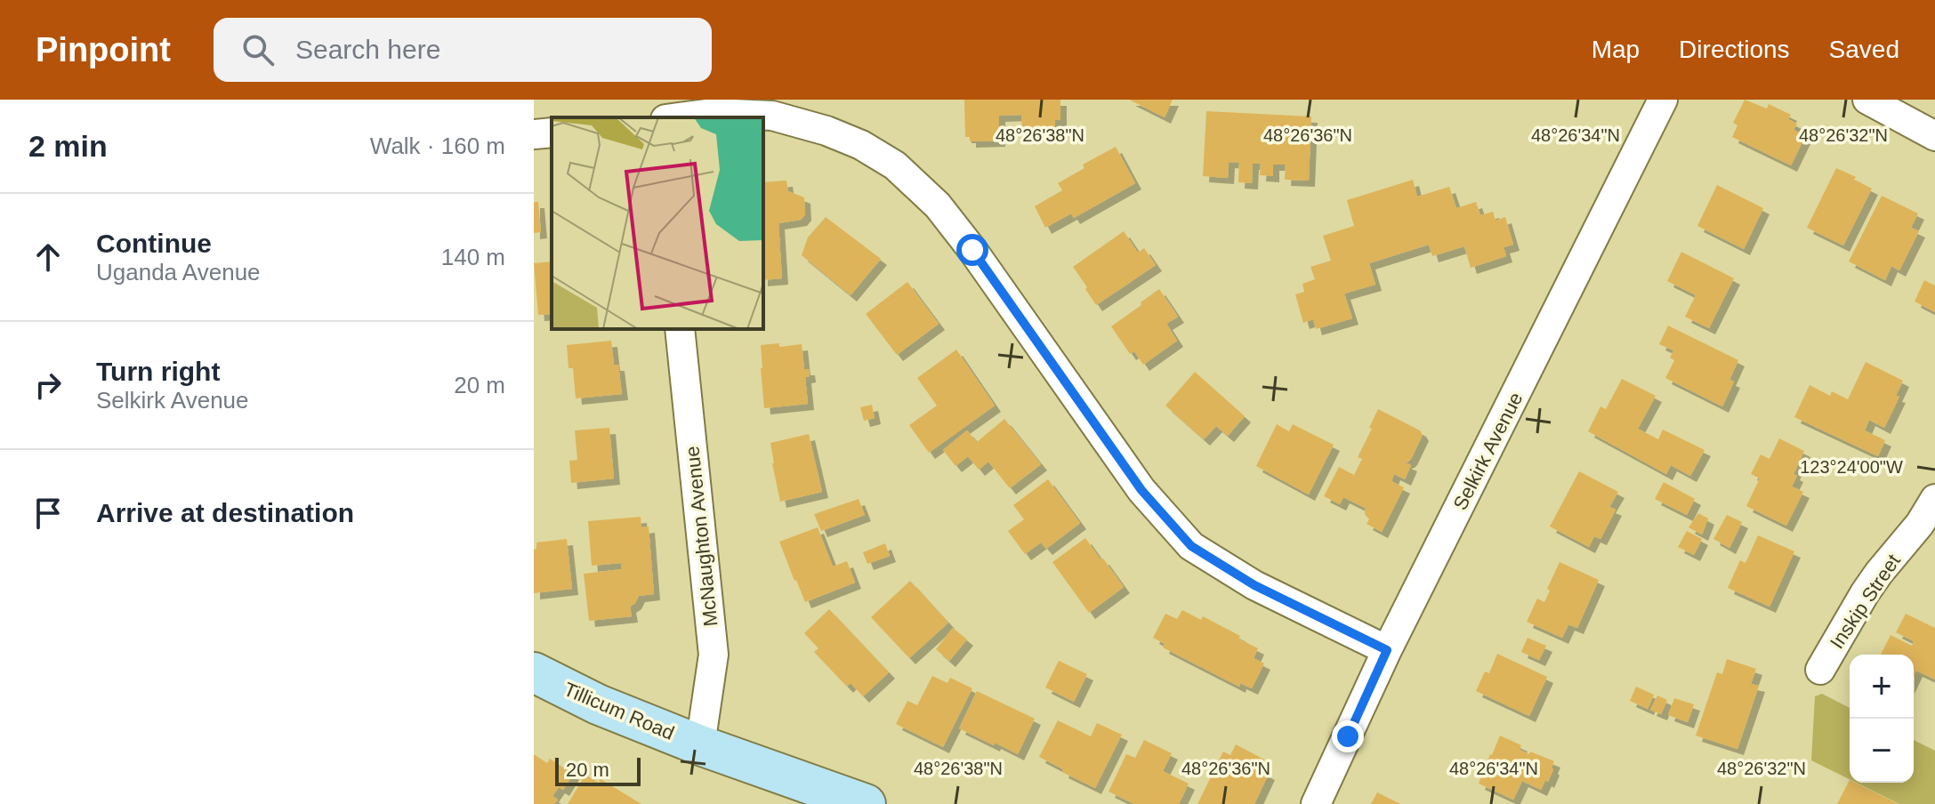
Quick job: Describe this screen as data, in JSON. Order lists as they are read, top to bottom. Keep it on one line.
{"streets":{"main road":["Tillicum Road"],"street":["Selkirk Avenue","McNaughton Avenue","Inskip Street"]},"crossings":[["McNaughton Avenue","Tillicum Road"]],"scale_bar":"20 m","page":{"header":"Pinpoint","search":"Search here","nav":["Map","Directions","Saved"],"heading":["2 min","Walk · 160 m"],"list":[["Continue","Uganda Avenue","140 m"],["Turn right","Selkirk Avenue","20 m"],"Arrive at destination"],"map_buttons":["+","−"],"scale":"20 m"},"coordinates":["48°26'38\"N","48°26'36\"N","48°26'34\"N","48°26'32\"N","123°24'00\"W"]}
